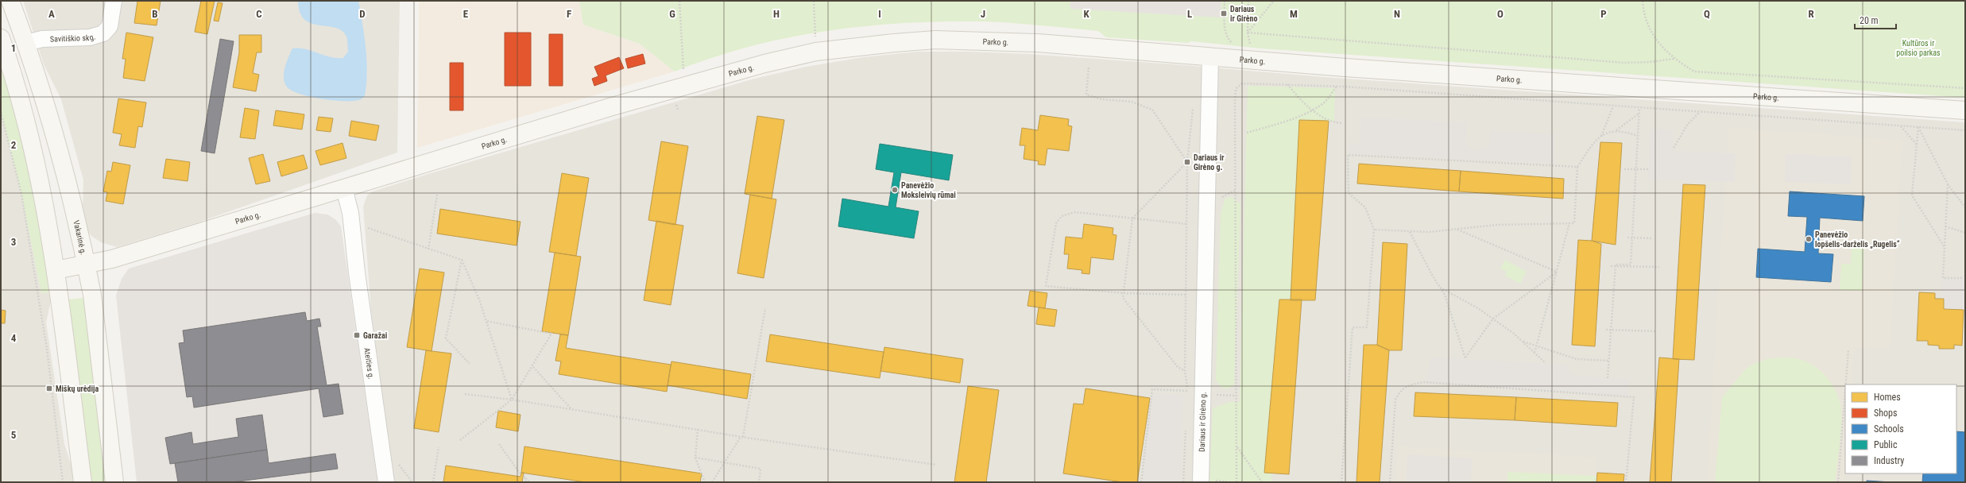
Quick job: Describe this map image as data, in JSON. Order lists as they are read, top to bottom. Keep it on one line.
{"streets":{"main road":["Parko g.","Vakarinė g."],"street":["Savitiškio skg.","Ateities g.","Dariaus ir Girėno g."]},"crossings":[["Savitiškio skg.","Vakarinė g."],["Parko g.","Vakarinė g."],["Parko g.","Ateities g."],["Parko g.","Dariaus ir Girėno g."]],"parks":["Kultūros ir poilsio parkas"],"places":{"transit":["Dariaus ir Girėno","Dariaus ir Girėno g.","Garažai","Miškų urėdija"],"other":["Panevėžio Moksleivių rūmai","Panevėžio lopšelis-darželis „Rugelis“"]},"legend":["Homes","Shops","Schools","Public","Industry"],"scale_bar":"20 m","grid":{"columns":["A","B","C","D","E","F","G","H","I","J","K","L","M","N","O","P","Q","R"],"rows":["1","2","3","4","5"]}}
